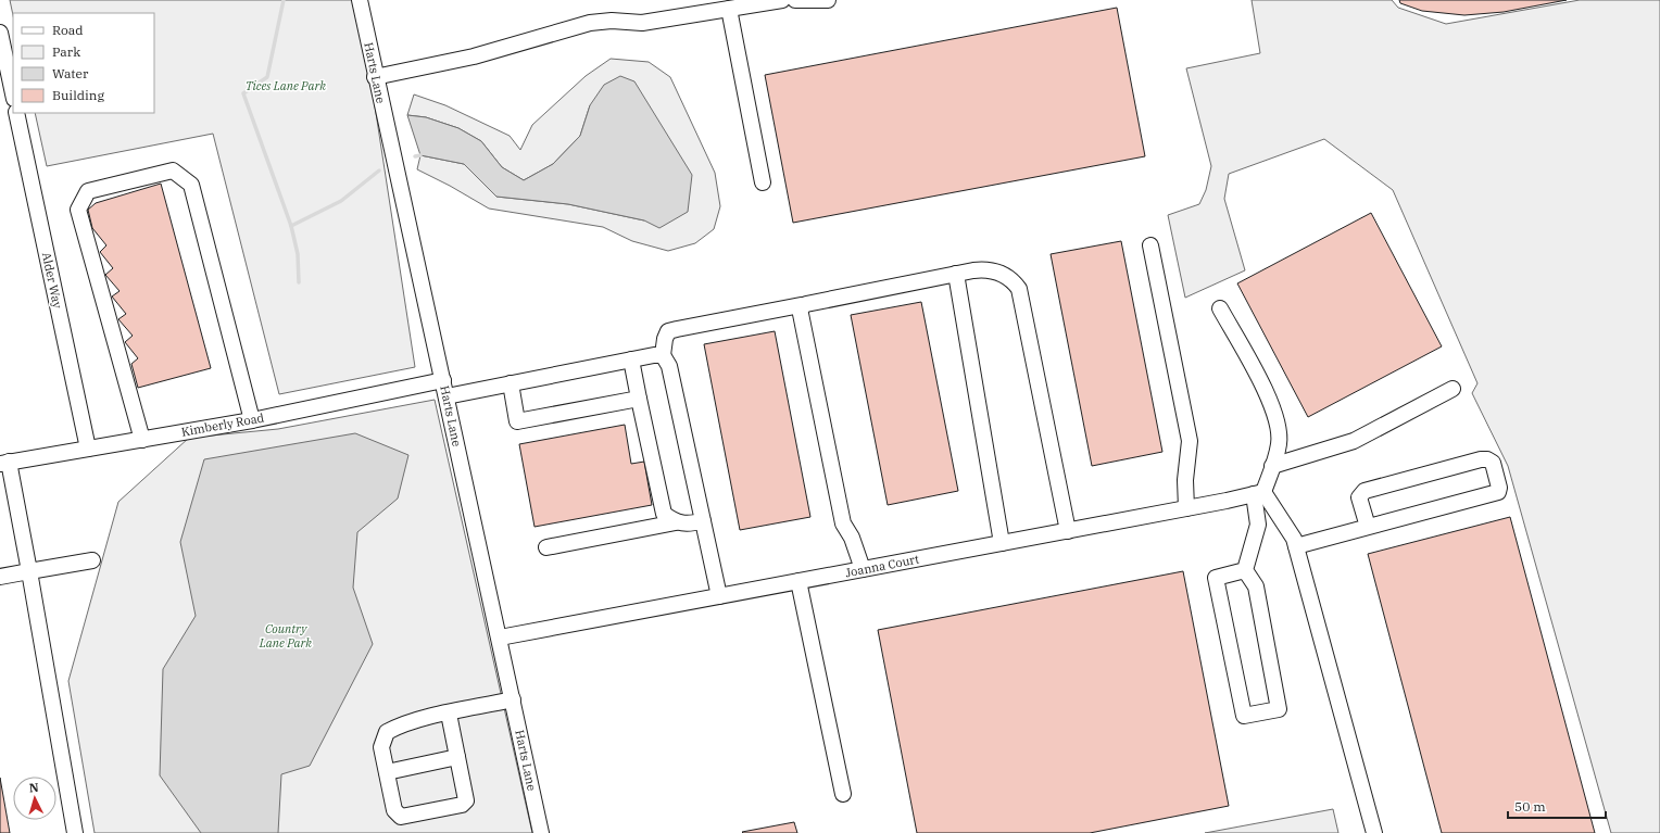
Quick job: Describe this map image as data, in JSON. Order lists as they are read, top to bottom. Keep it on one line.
{"streets":{"street":["Harts Lane","Alder Way","Kimberly Road","Joanna Court"]},"crossings":[["Harts Lane","Kimberly Road"],["Harts Lane","Joanna Court"],["Alder Way","Kimberly Road"]],"parks":["Tices Lane Park","Country Lane Park"],"legend":["Road","Park","Water","Building"],"scale_bar":"50 m","north":"top"}
